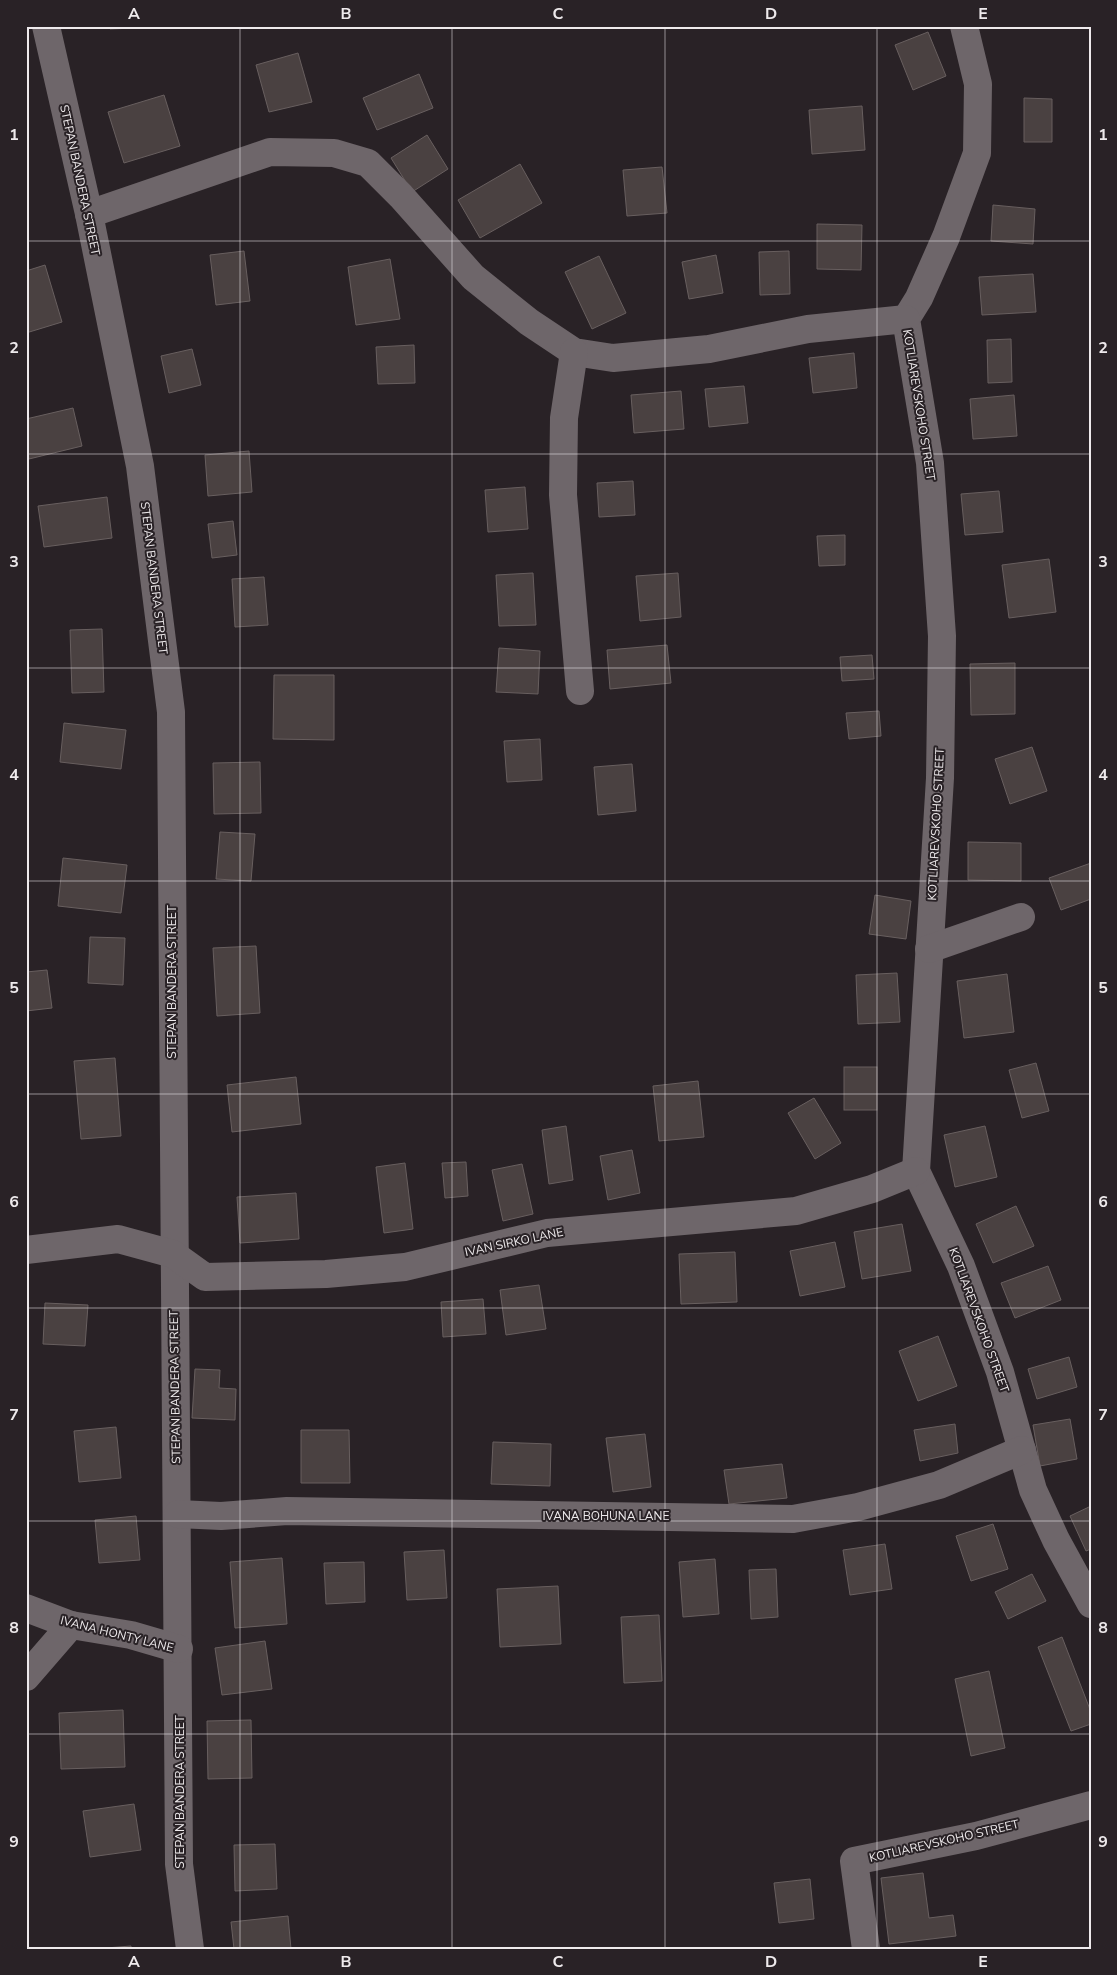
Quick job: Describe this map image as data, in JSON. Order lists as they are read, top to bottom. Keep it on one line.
{"streets":{"street":["STEPAN BANDERA STREET","KOTLIAREVSKOHO STREET","IVAN SIRKO LANE","IVANA BOHUNA LANE","IVANA HONTY LANE"]},"crossings":[["STEPAN BANDERA STREET","IVAN SIRKO LANE"],["STEPAN BANDERA STREET","IVANA BOHUNA LANE"],["STEPAN BANDERA STREET","IVANA HONTY LANE"],["KOTLIAREVSKOHO STREET","IVAN SIRKO LANE"],["KOTLIAREVSKOHO STREET","IVANA BOHUNA LANE"]],"grid":{"columns":["A","B","C","D","E"],"rows":["1","2","3","4","5","6","7","8","9"]}}
